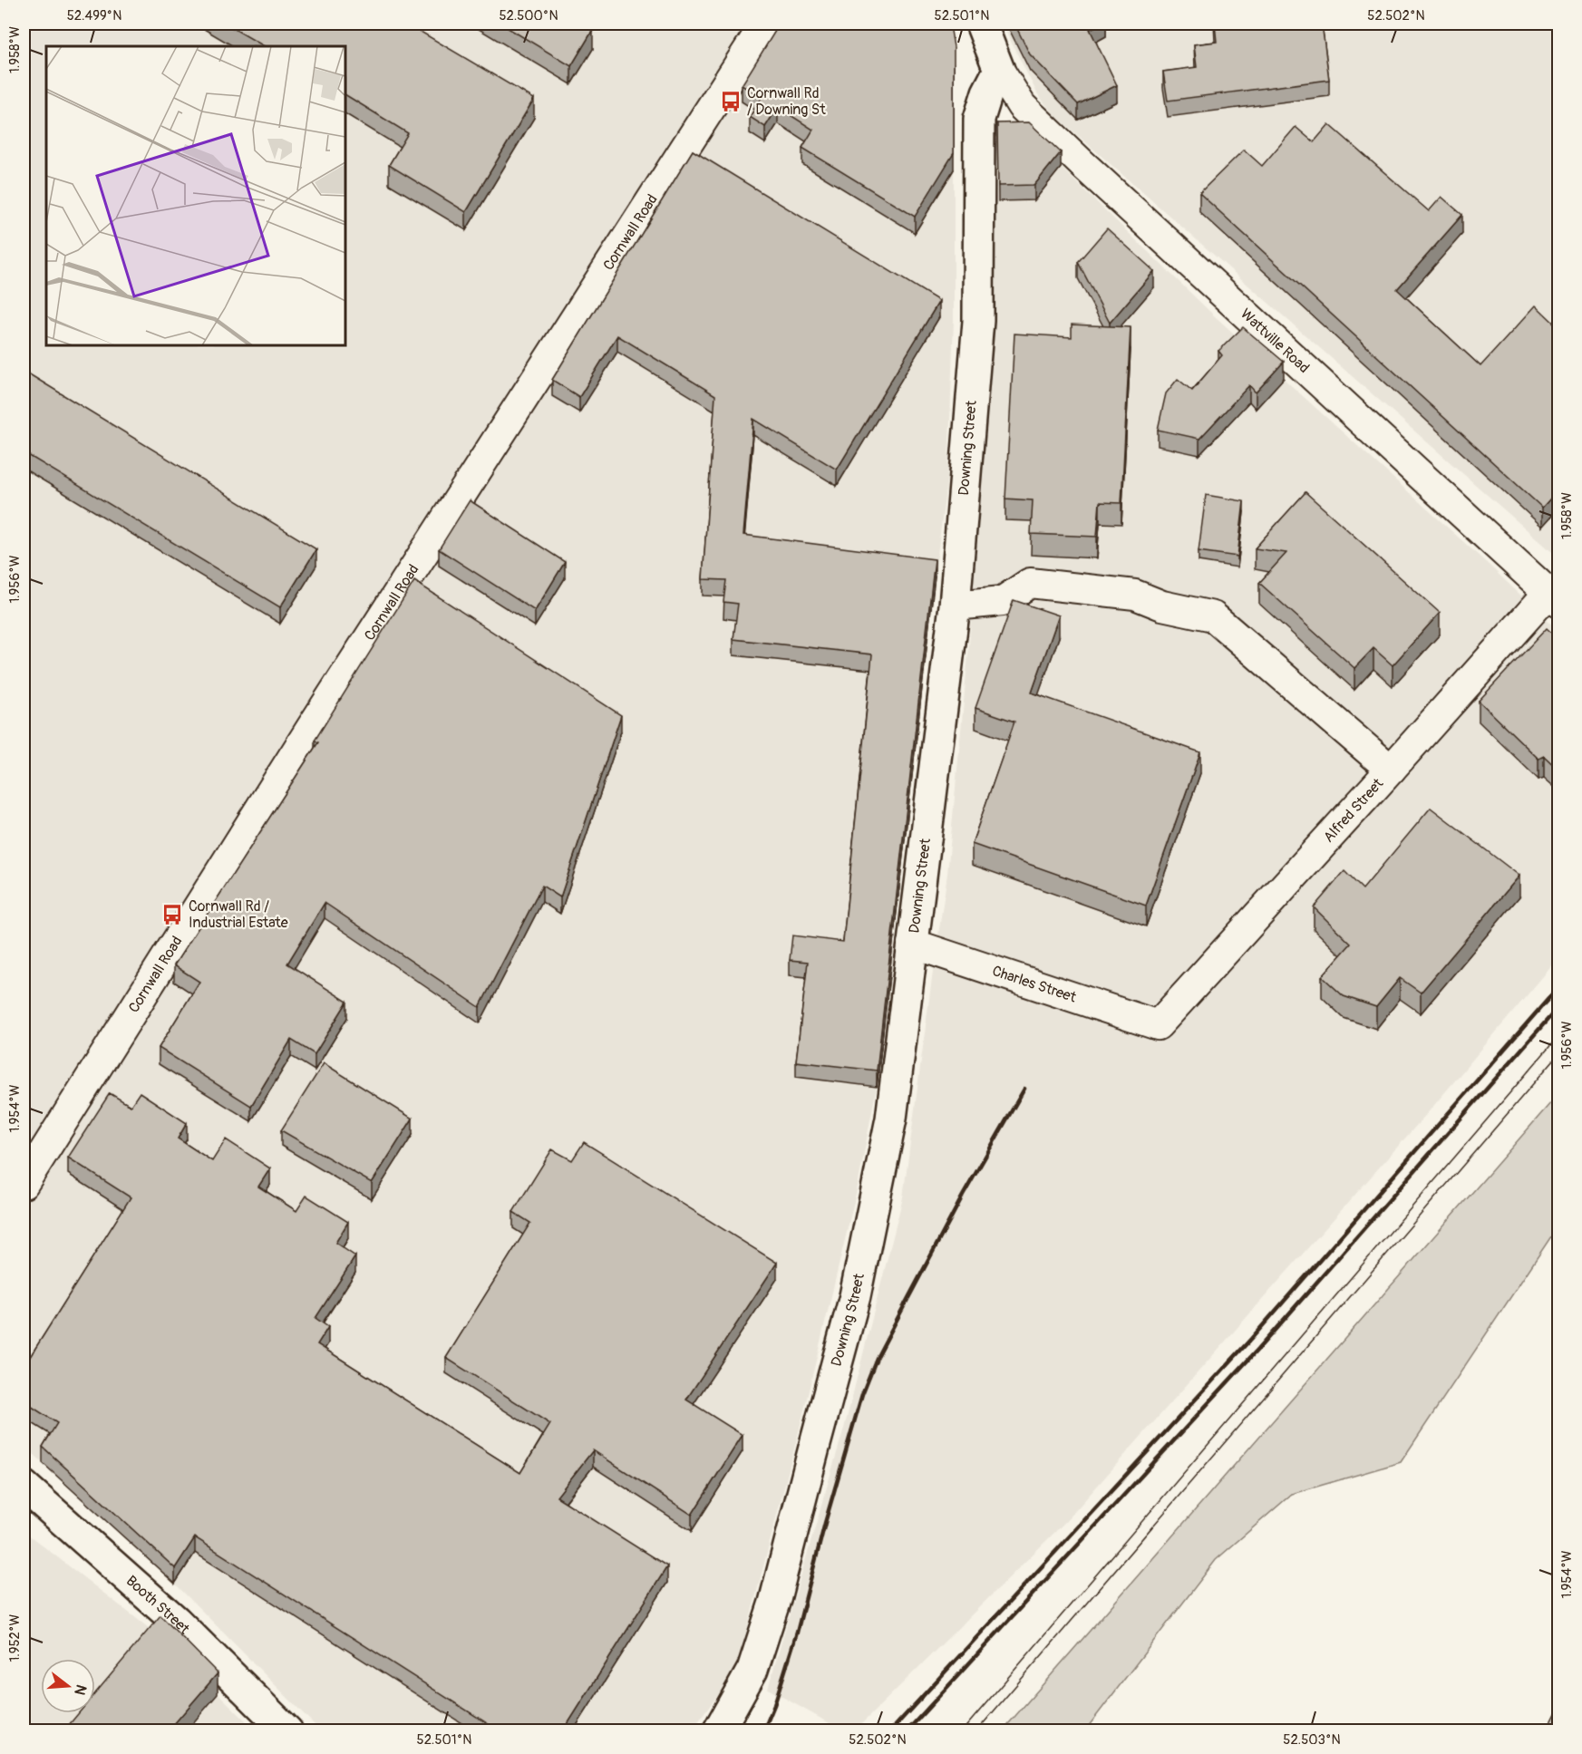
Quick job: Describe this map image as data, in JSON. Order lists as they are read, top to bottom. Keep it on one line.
{"streets":{"street":["Cornwall Road","Wattville Road","Downing Street","Alfred Street","Charles Street","Booth Street"]},"crossings":[["Wattville Road","Downing Street"],["Wattville Road","Alfred Street"],["Downing Street","Charles Street"],["Alfred Street","Charles Street"]],"places":{"bus stop":["Cornwall Rd / Downing St","Cornwall Rd / Industrial Estate"]},"north":"right","coordinates":["52.499°N","52.500°N","52.501°N","52.502°N","1.958°W","1.956°W","1.954°W","1.952°W","52.503°N"]}
